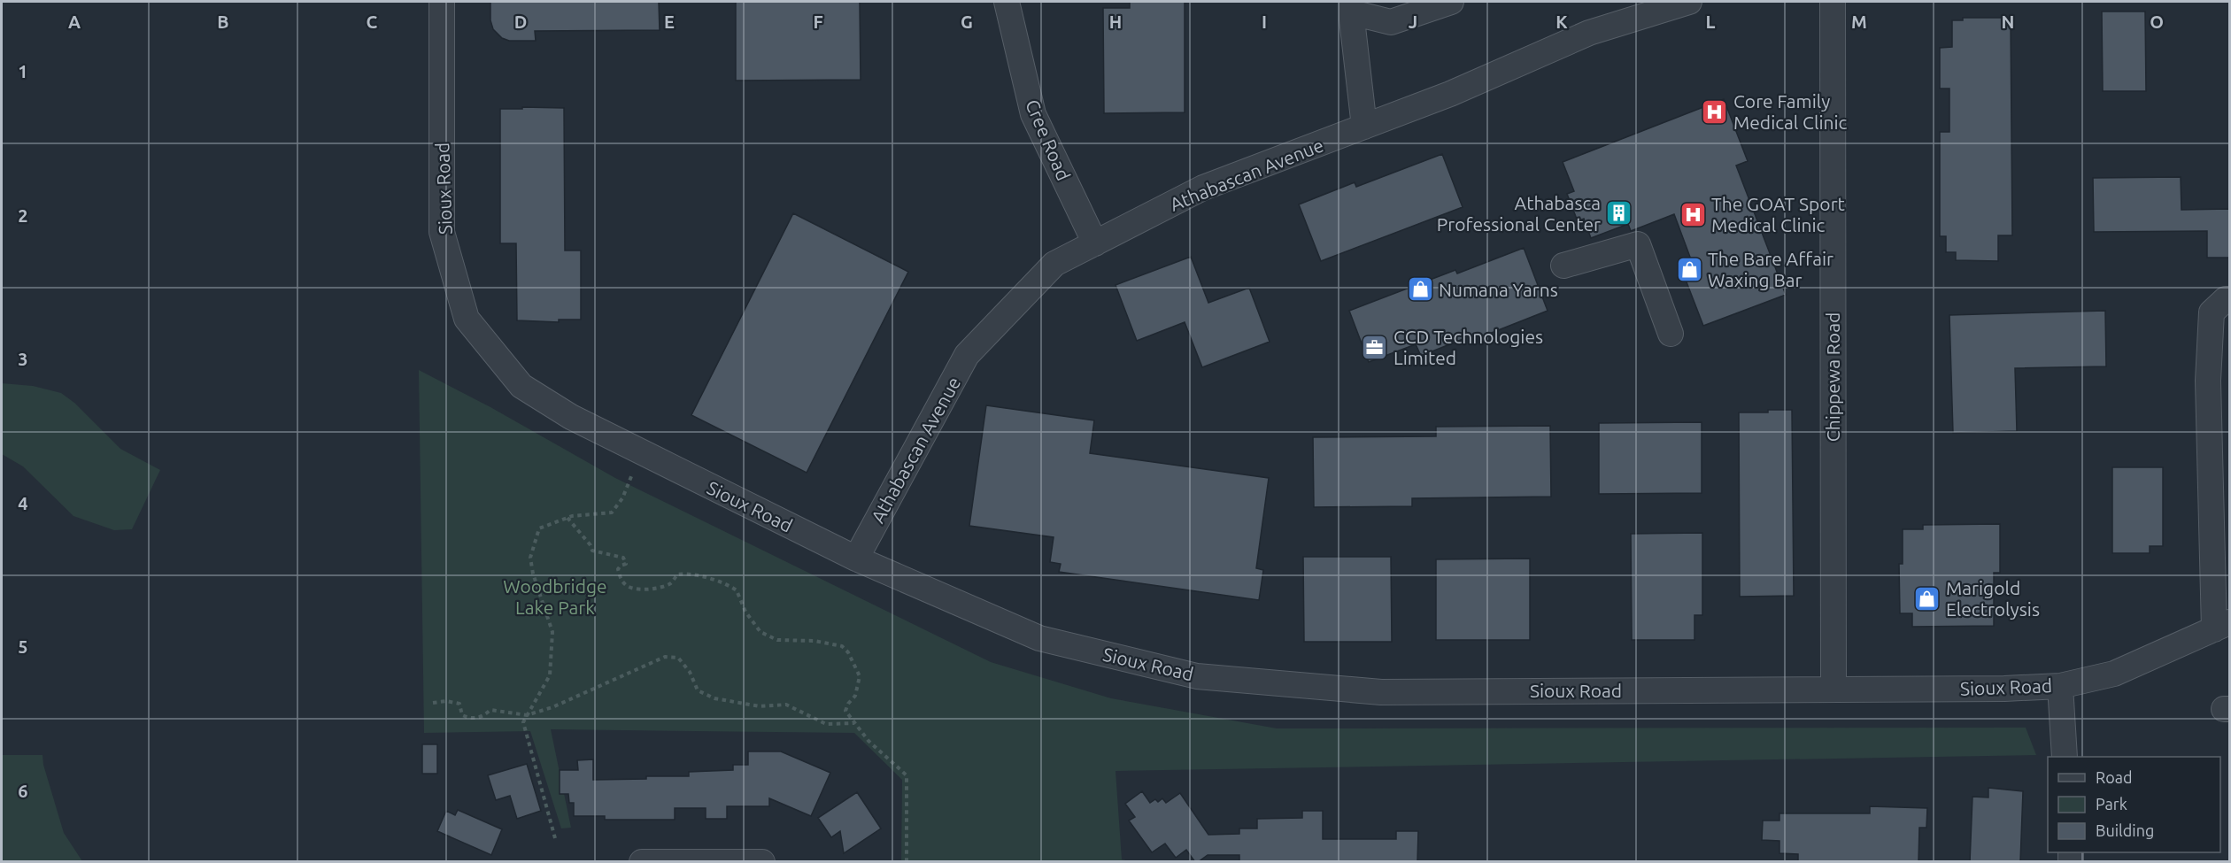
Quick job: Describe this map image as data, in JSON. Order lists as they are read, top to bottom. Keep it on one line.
{"streets":{"street":["Cree Road","Athabascan Avenue","Sioux Road","Chippewa Road"]},"crossings":[["Cree Road","Athabascan Avenue"],["Athabascan Avenue","Sioux Road"],["Sioux Road","Chippewa Road"]],"parks":["Woodbridge Lake Park"],"places":{"hospital":["Core Family Medical Clinic","The GOAT Sport Medical Clinic"],"building":["Athabasca Professional Center"],"shop":["The Bare Affair Waxing Bar","Numana Yarns","Marigold Electrolysis"],"office":["CCD Technologies Limited"]},"legend":["Road","Park","Building"],"grid":{"columns":["A","B","C","D","E","F","G","H","I","J","K","L","M","N","O"],"rows":["1","2","3","4","5","6"]}}
